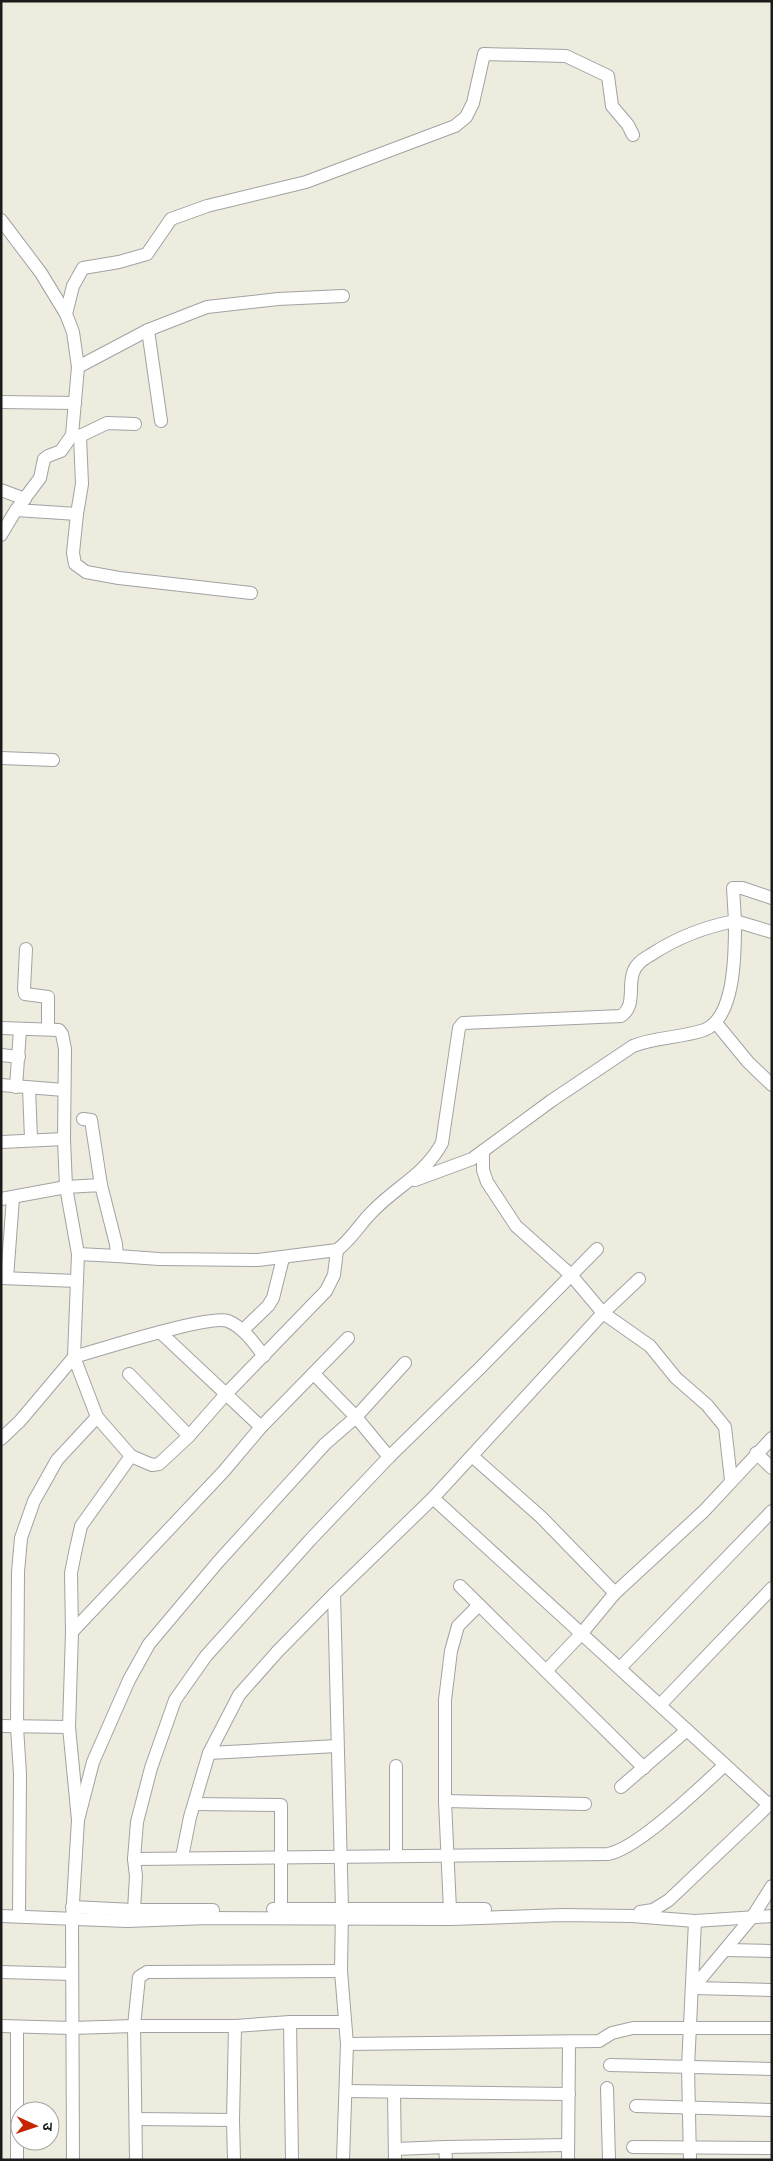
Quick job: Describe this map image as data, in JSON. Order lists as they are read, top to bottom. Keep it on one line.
{"north":"right"}
